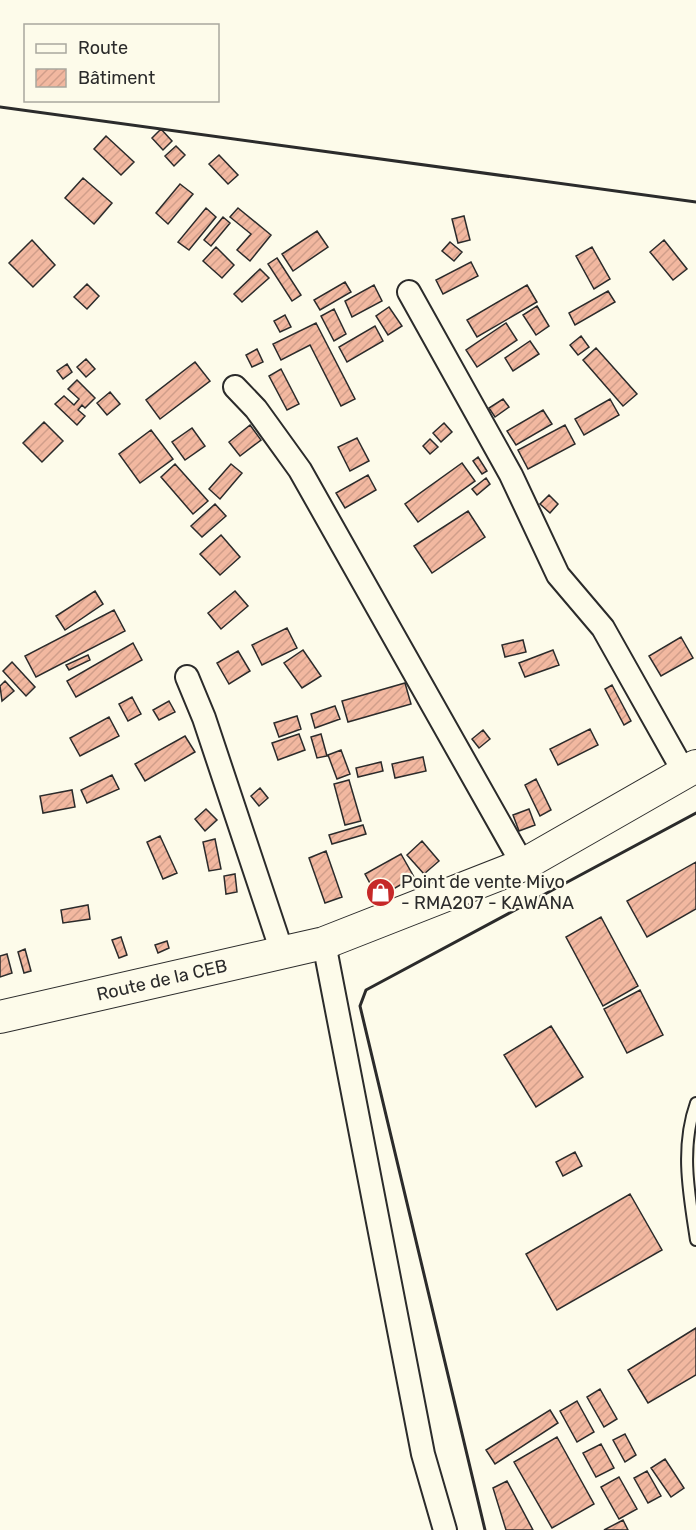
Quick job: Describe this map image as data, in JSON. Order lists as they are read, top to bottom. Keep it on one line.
{"streets":{"main road":["Route de la CEB"]},"places":{"shop":["Point de vente Mivo - RMA207 - KAWANA"]},"legend":["Route","Bâtiment"]}
